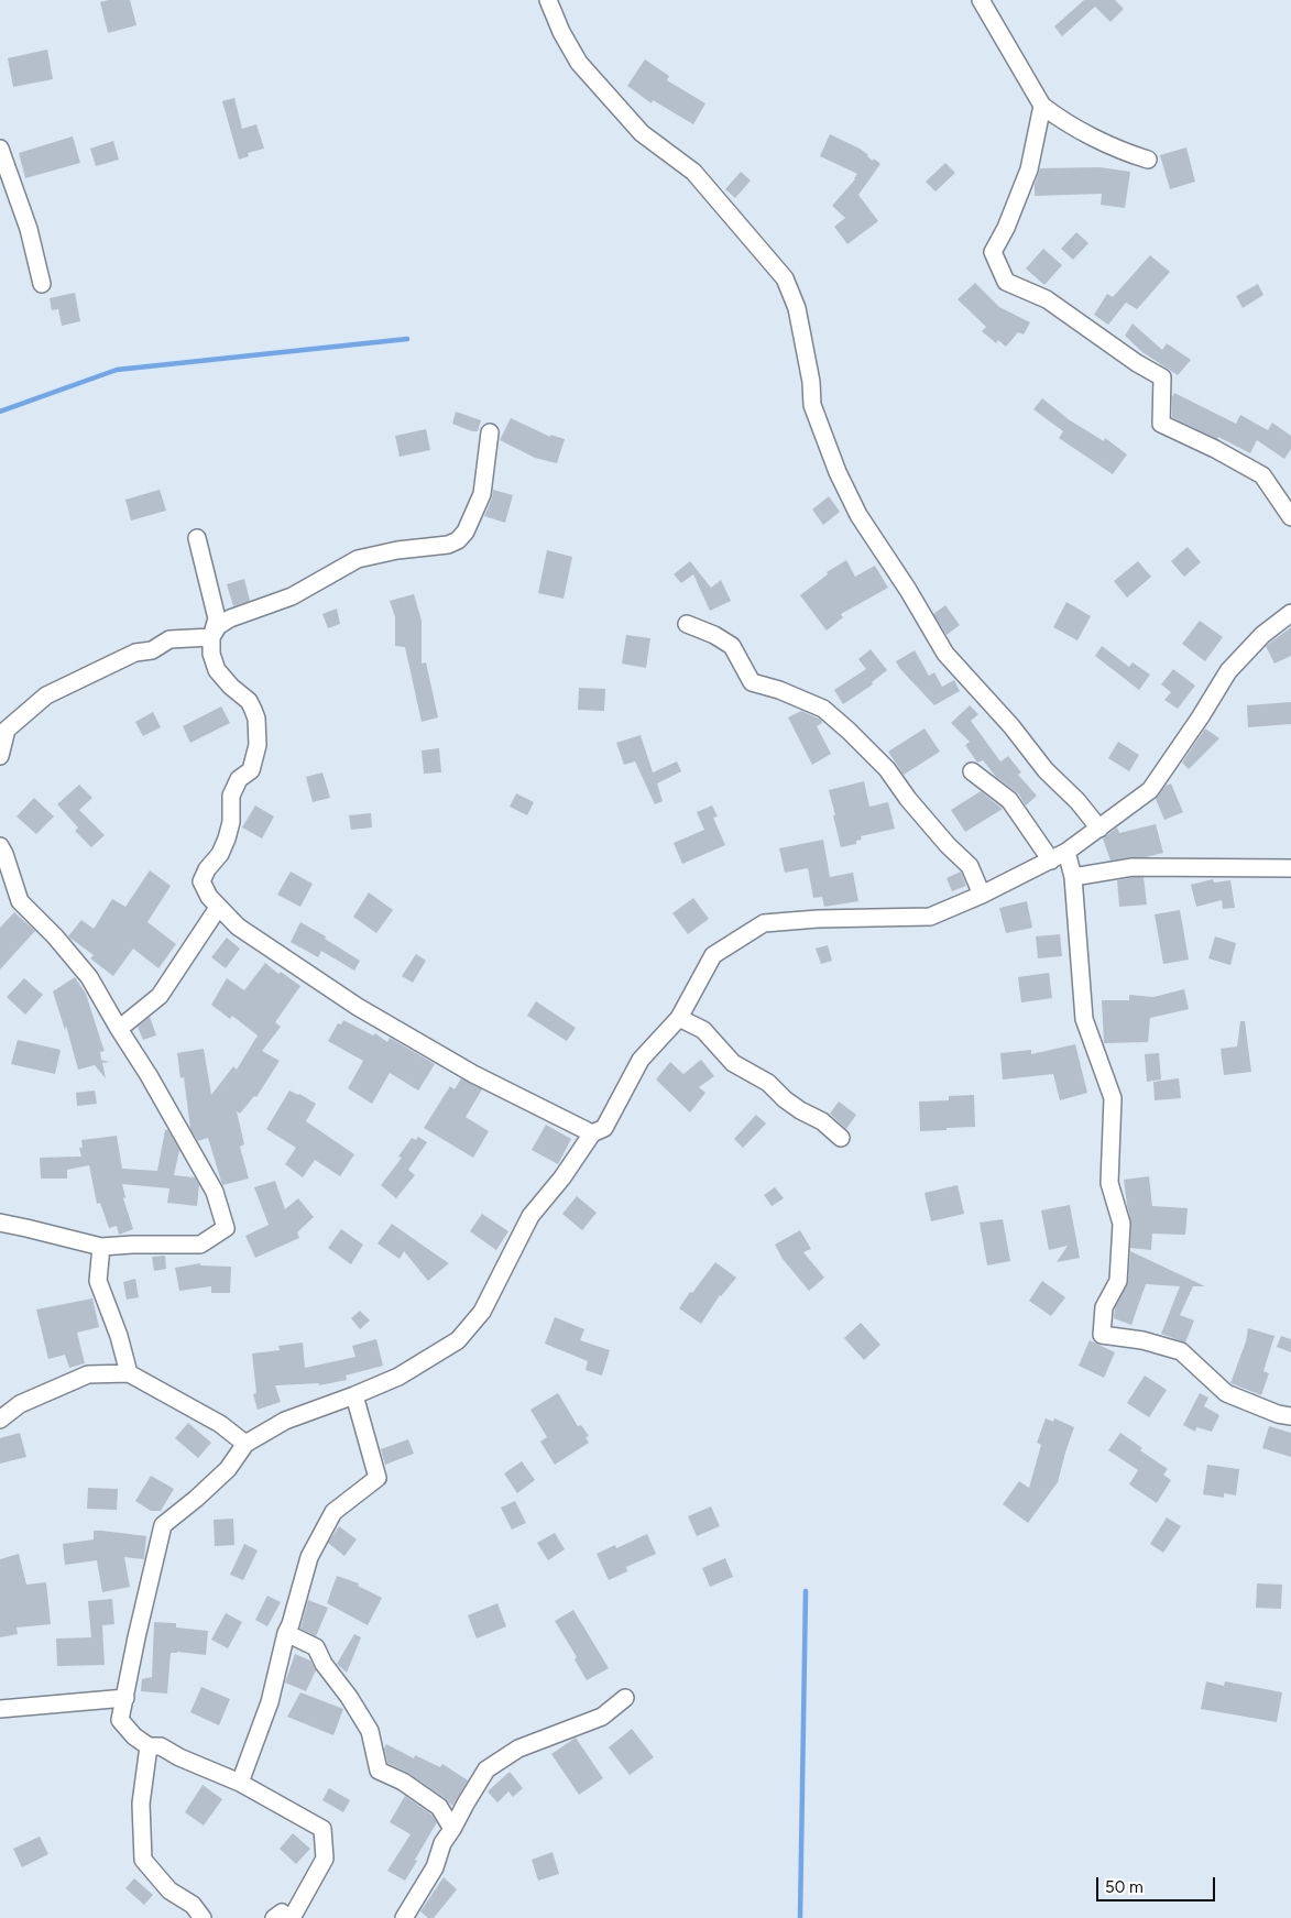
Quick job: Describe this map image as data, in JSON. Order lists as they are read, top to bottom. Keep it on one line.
{"scale_bar":"50 m"}
